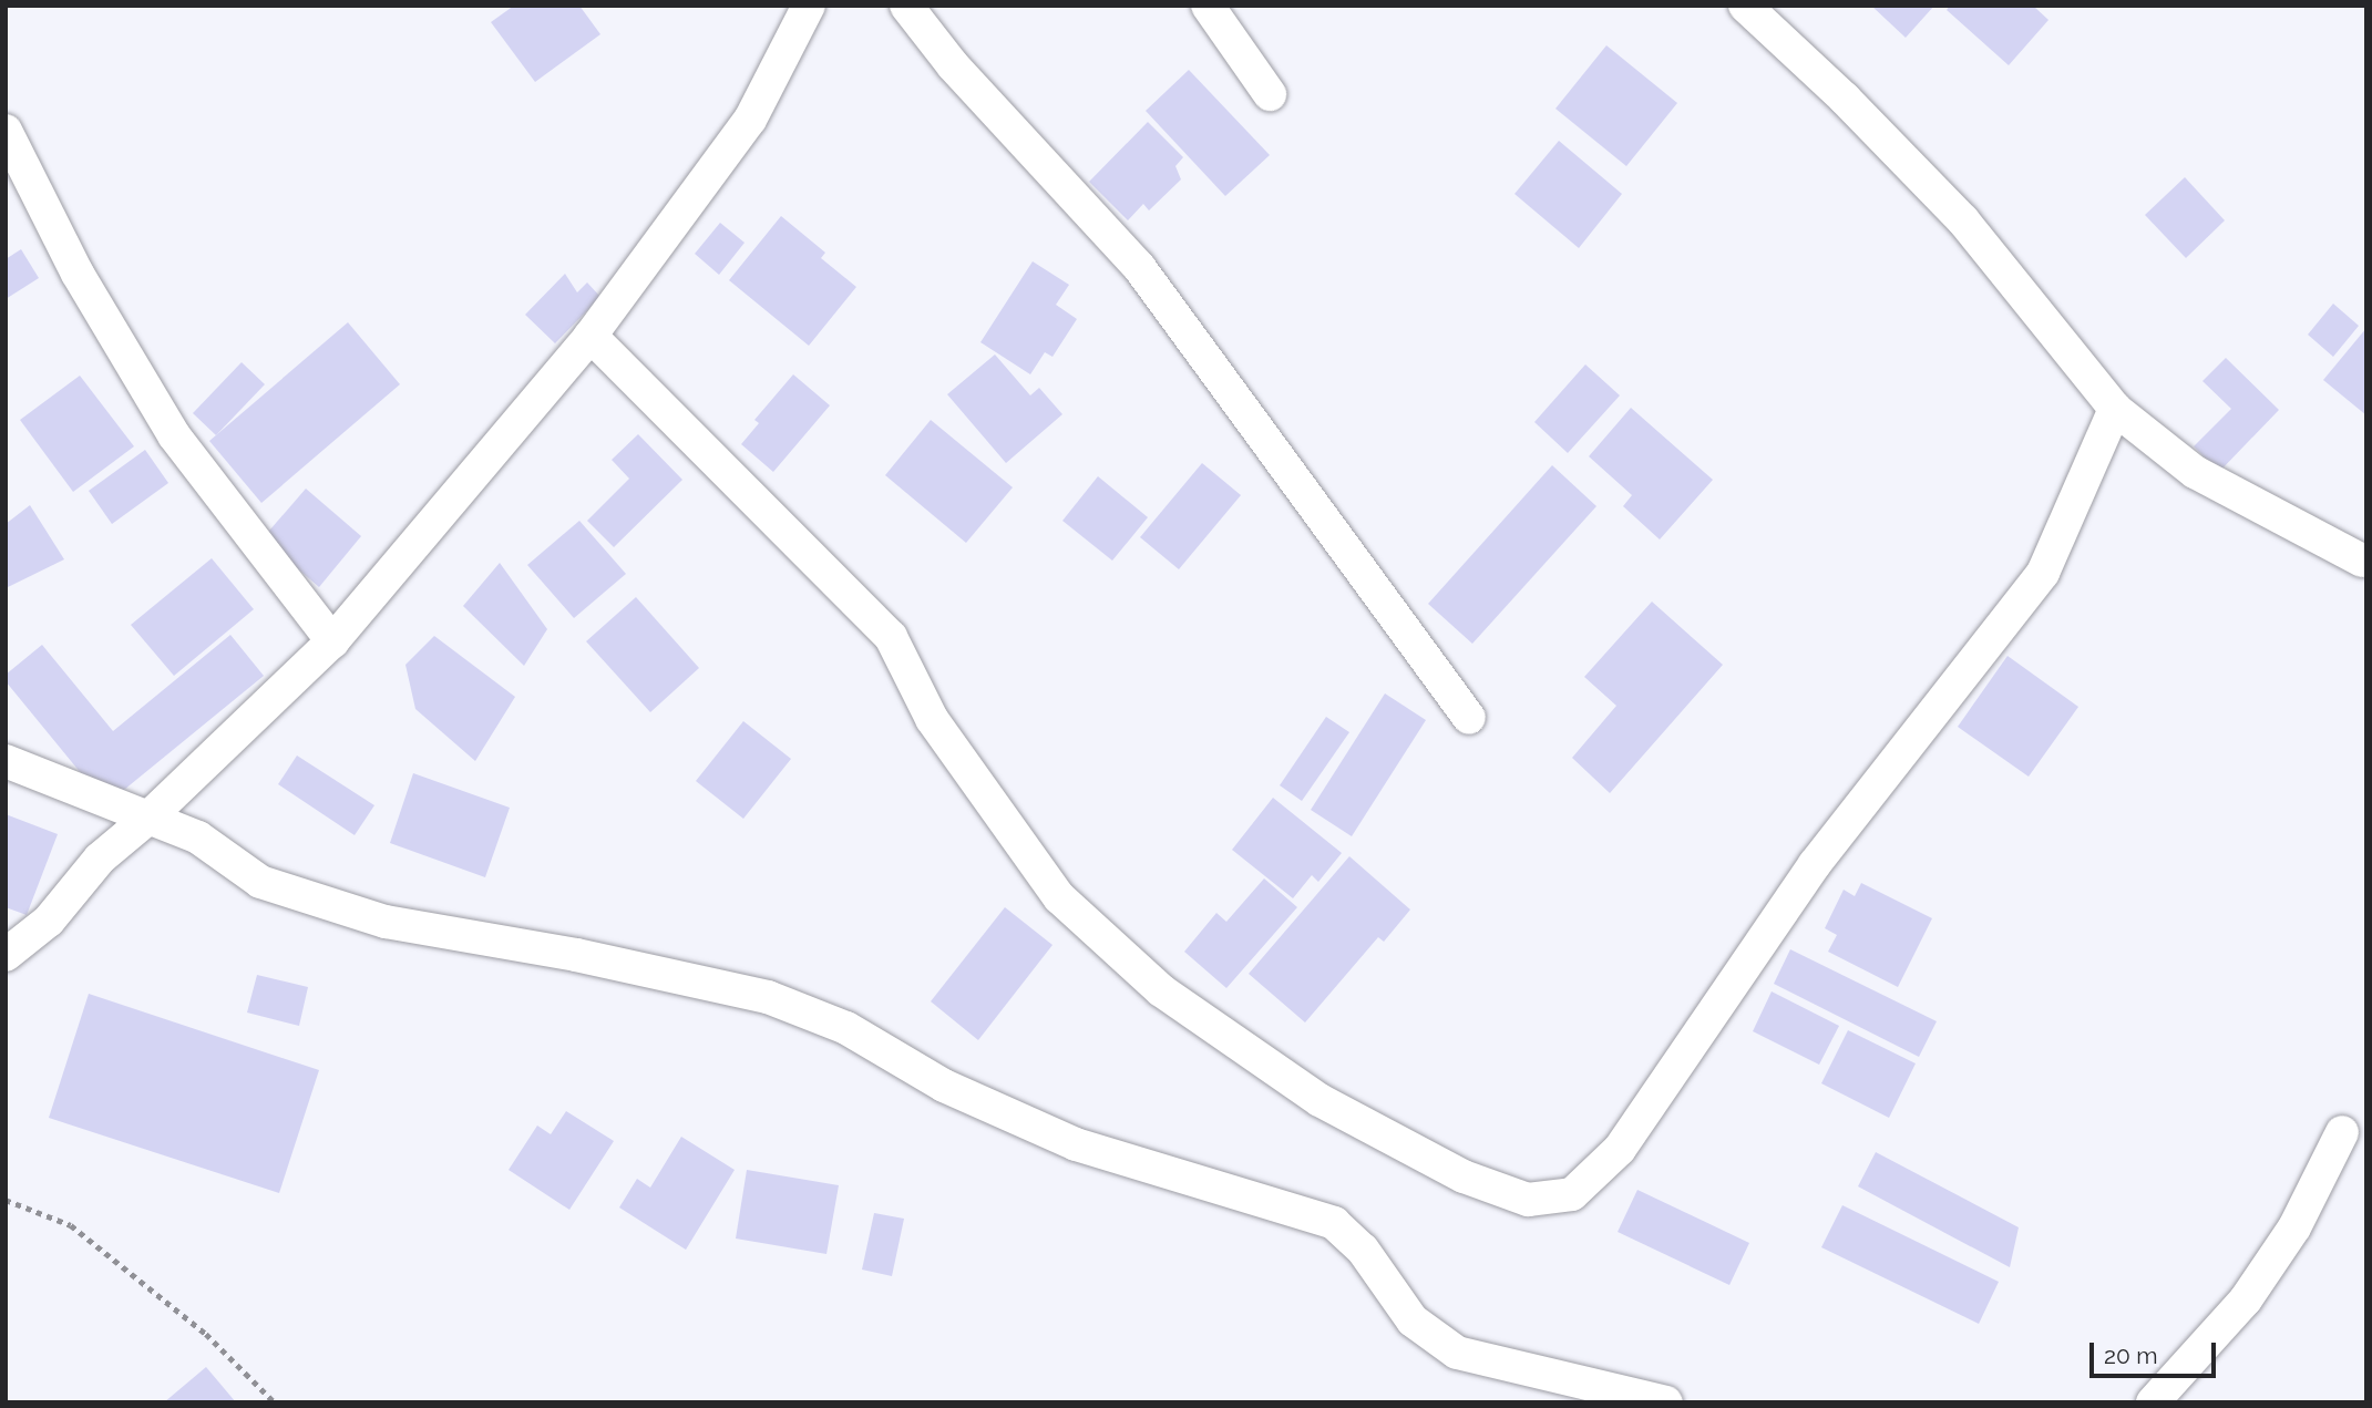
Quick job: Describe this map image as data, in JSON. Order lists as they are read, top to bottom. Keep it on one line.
{"scale_bar":"20 m"}
